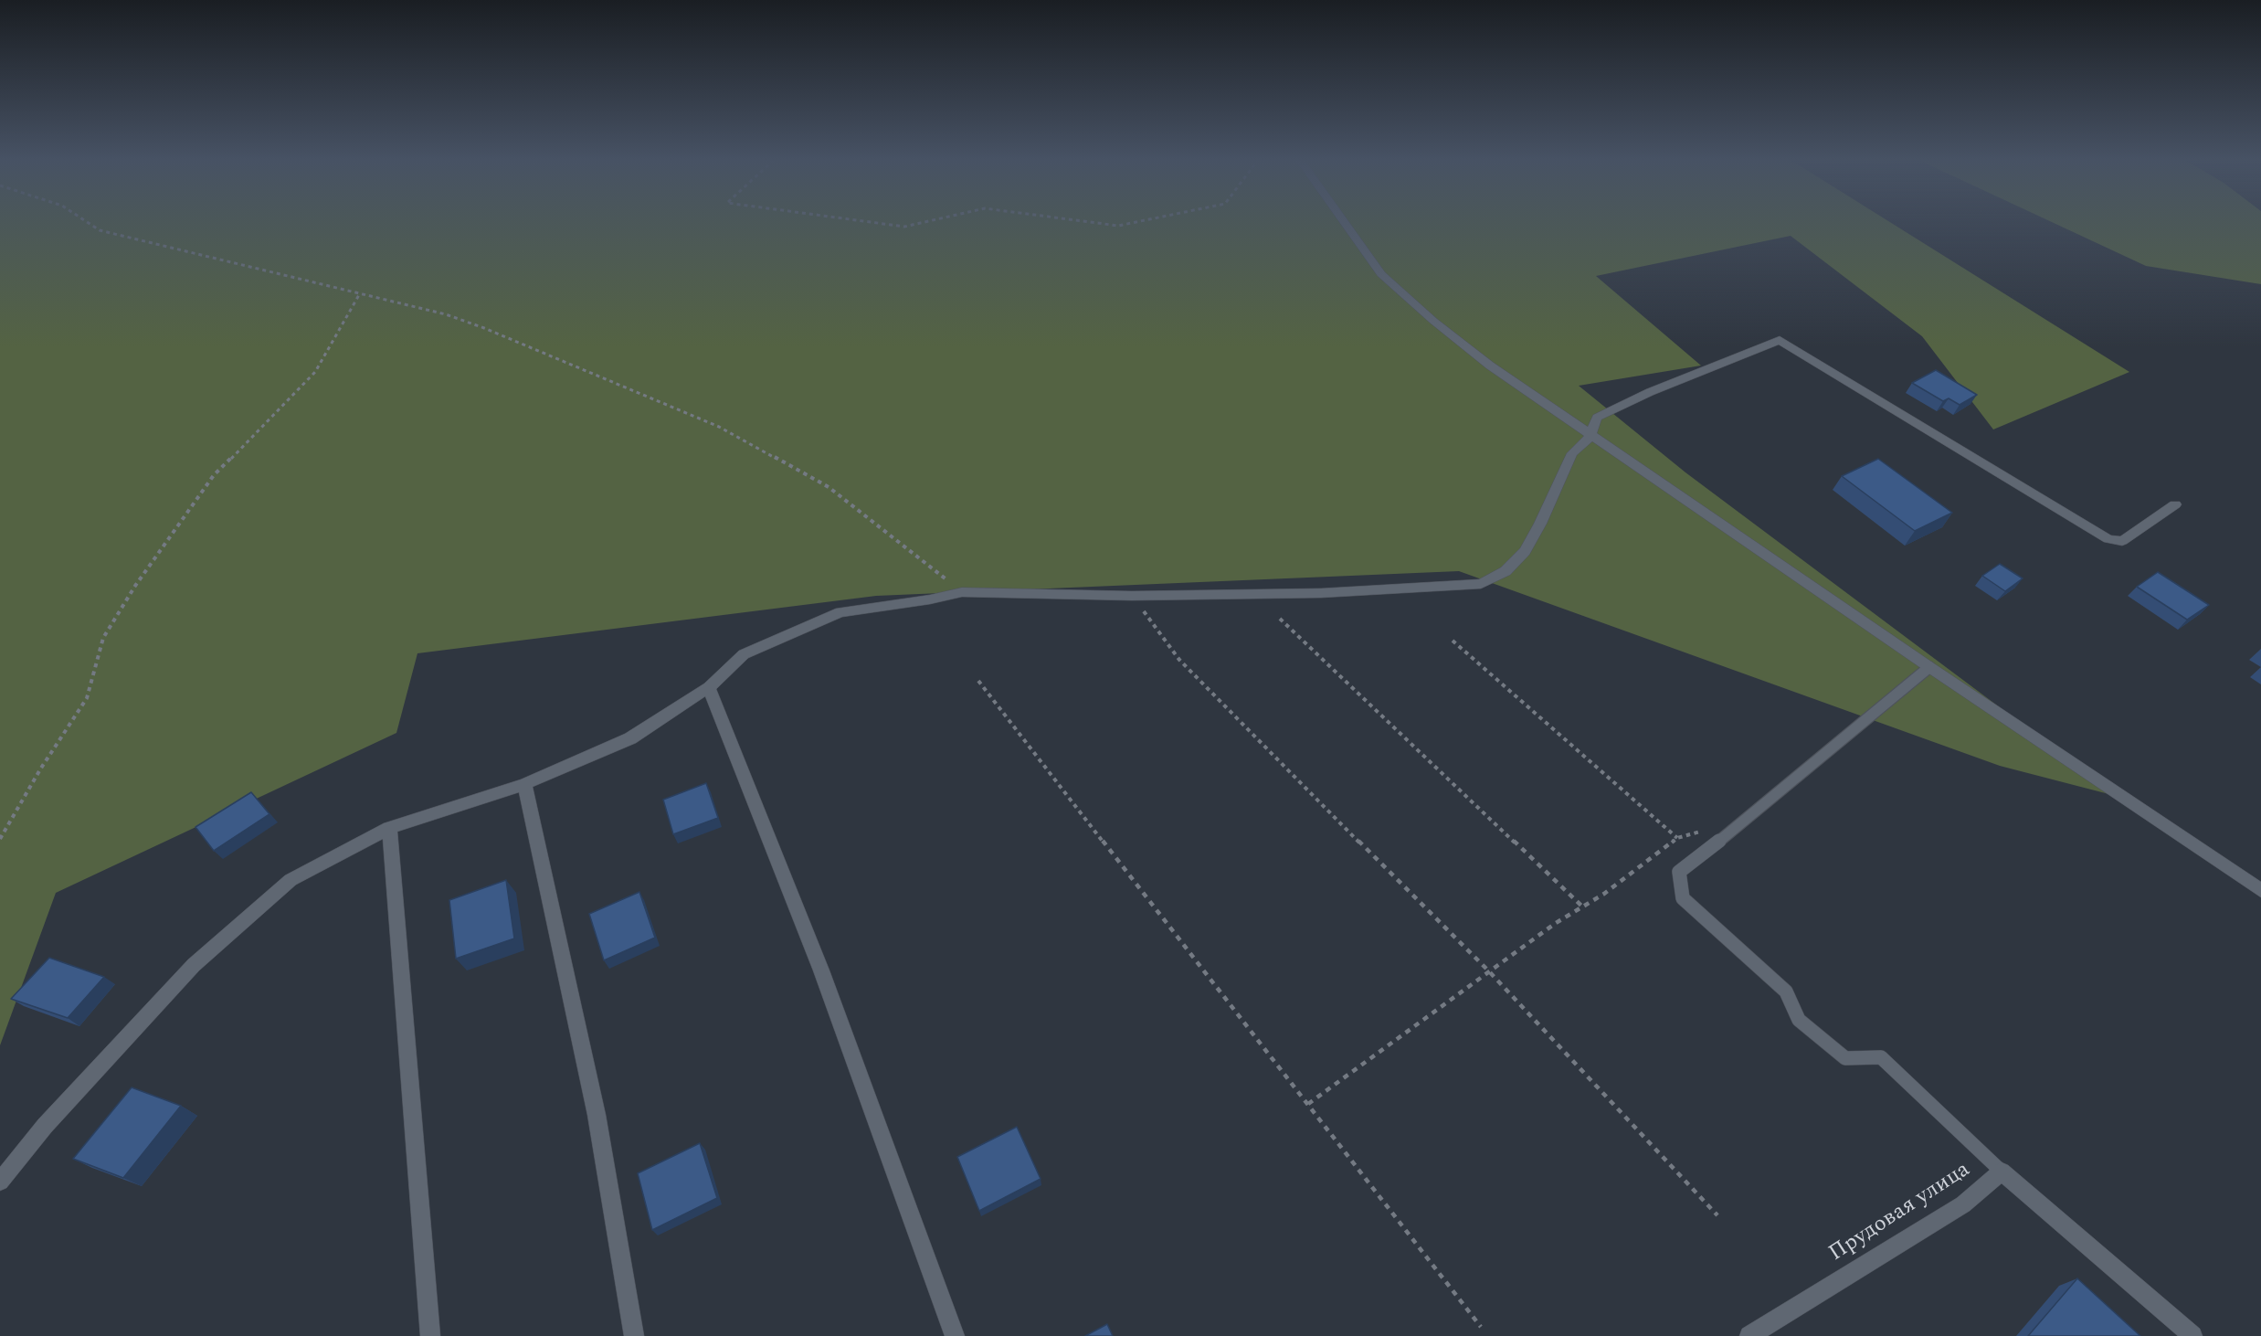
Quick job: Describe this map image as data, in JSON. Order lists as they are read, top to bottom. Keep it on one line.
{"streets":{"street":["Прудовая улица"]}}
